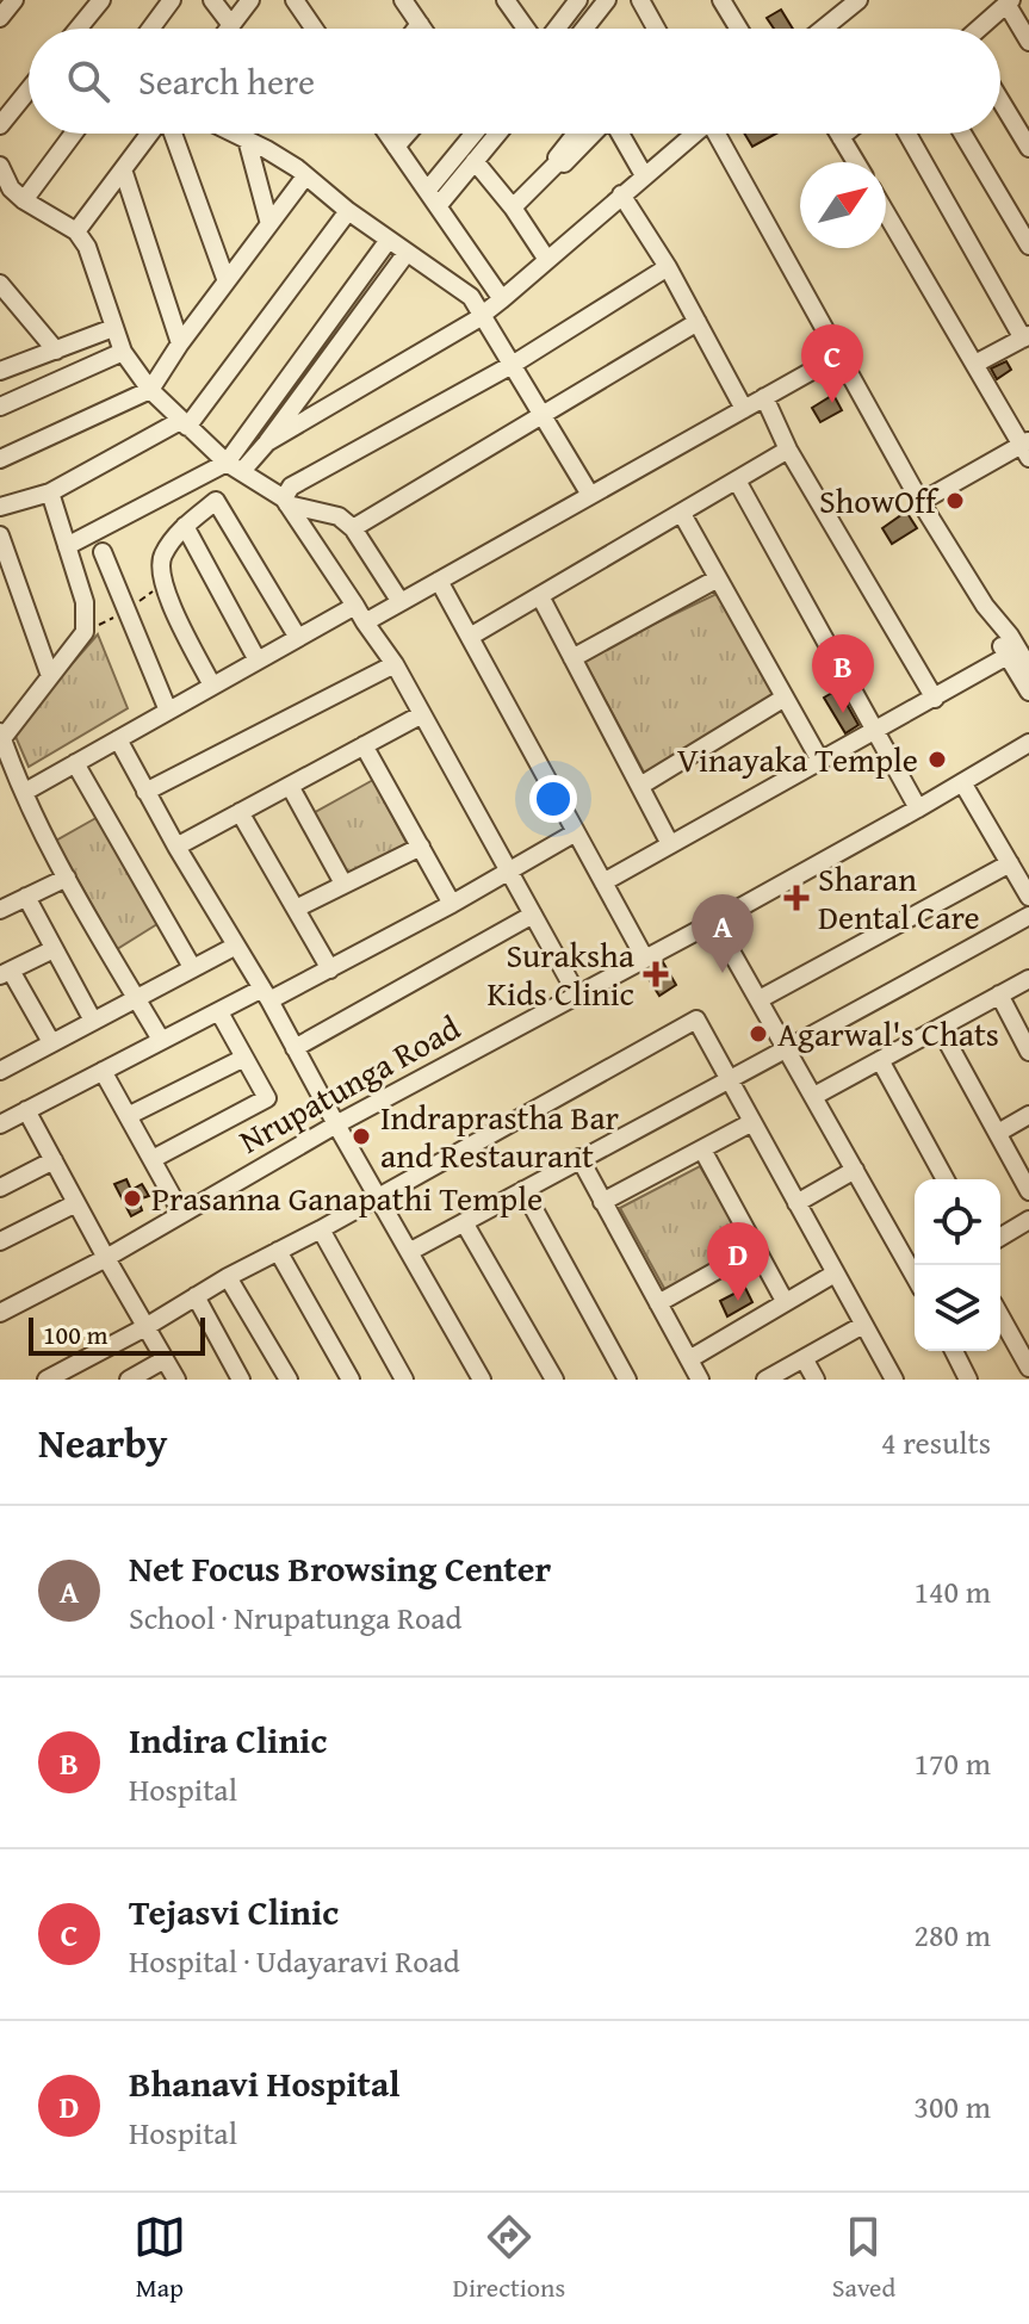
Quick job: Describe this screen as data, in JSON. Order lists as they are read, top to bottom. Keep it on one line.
{"streets":{"street":["Nrupatunga Road"]},"places":{"other":["ShowOff","Vinayaka Temple","Agarwal's Chats","Indraprastha Bar and Restaurant","Prasanna Ganapathi Temple"],"health":["Sharan Dental Care","Suraksha Kids Clinic"]},"scale_bar":"100 m","north":"top right","page":{"search":"Search here","pins":["C","B","A","D"],"scale":"100 m","heading":["Nearby","4 results"],"list":[{"mark":"A","name":"Net Focus Browsing Center","note":"School · Nrupatunga Road","value":"140 m"},{"mark":"B","name":"Indira Clinic","note":"Hospital","value":"170 m"},{"mark":"C","name":"Tejasvi Clinic","note":"Hospital · Udayaravi Road","value":"280 m"},{"mark":"D","name":"Bhanavi Hospital","note":"Hospital","value":"300 m"}],"nav":["Map","Directions","Saved"]}}
